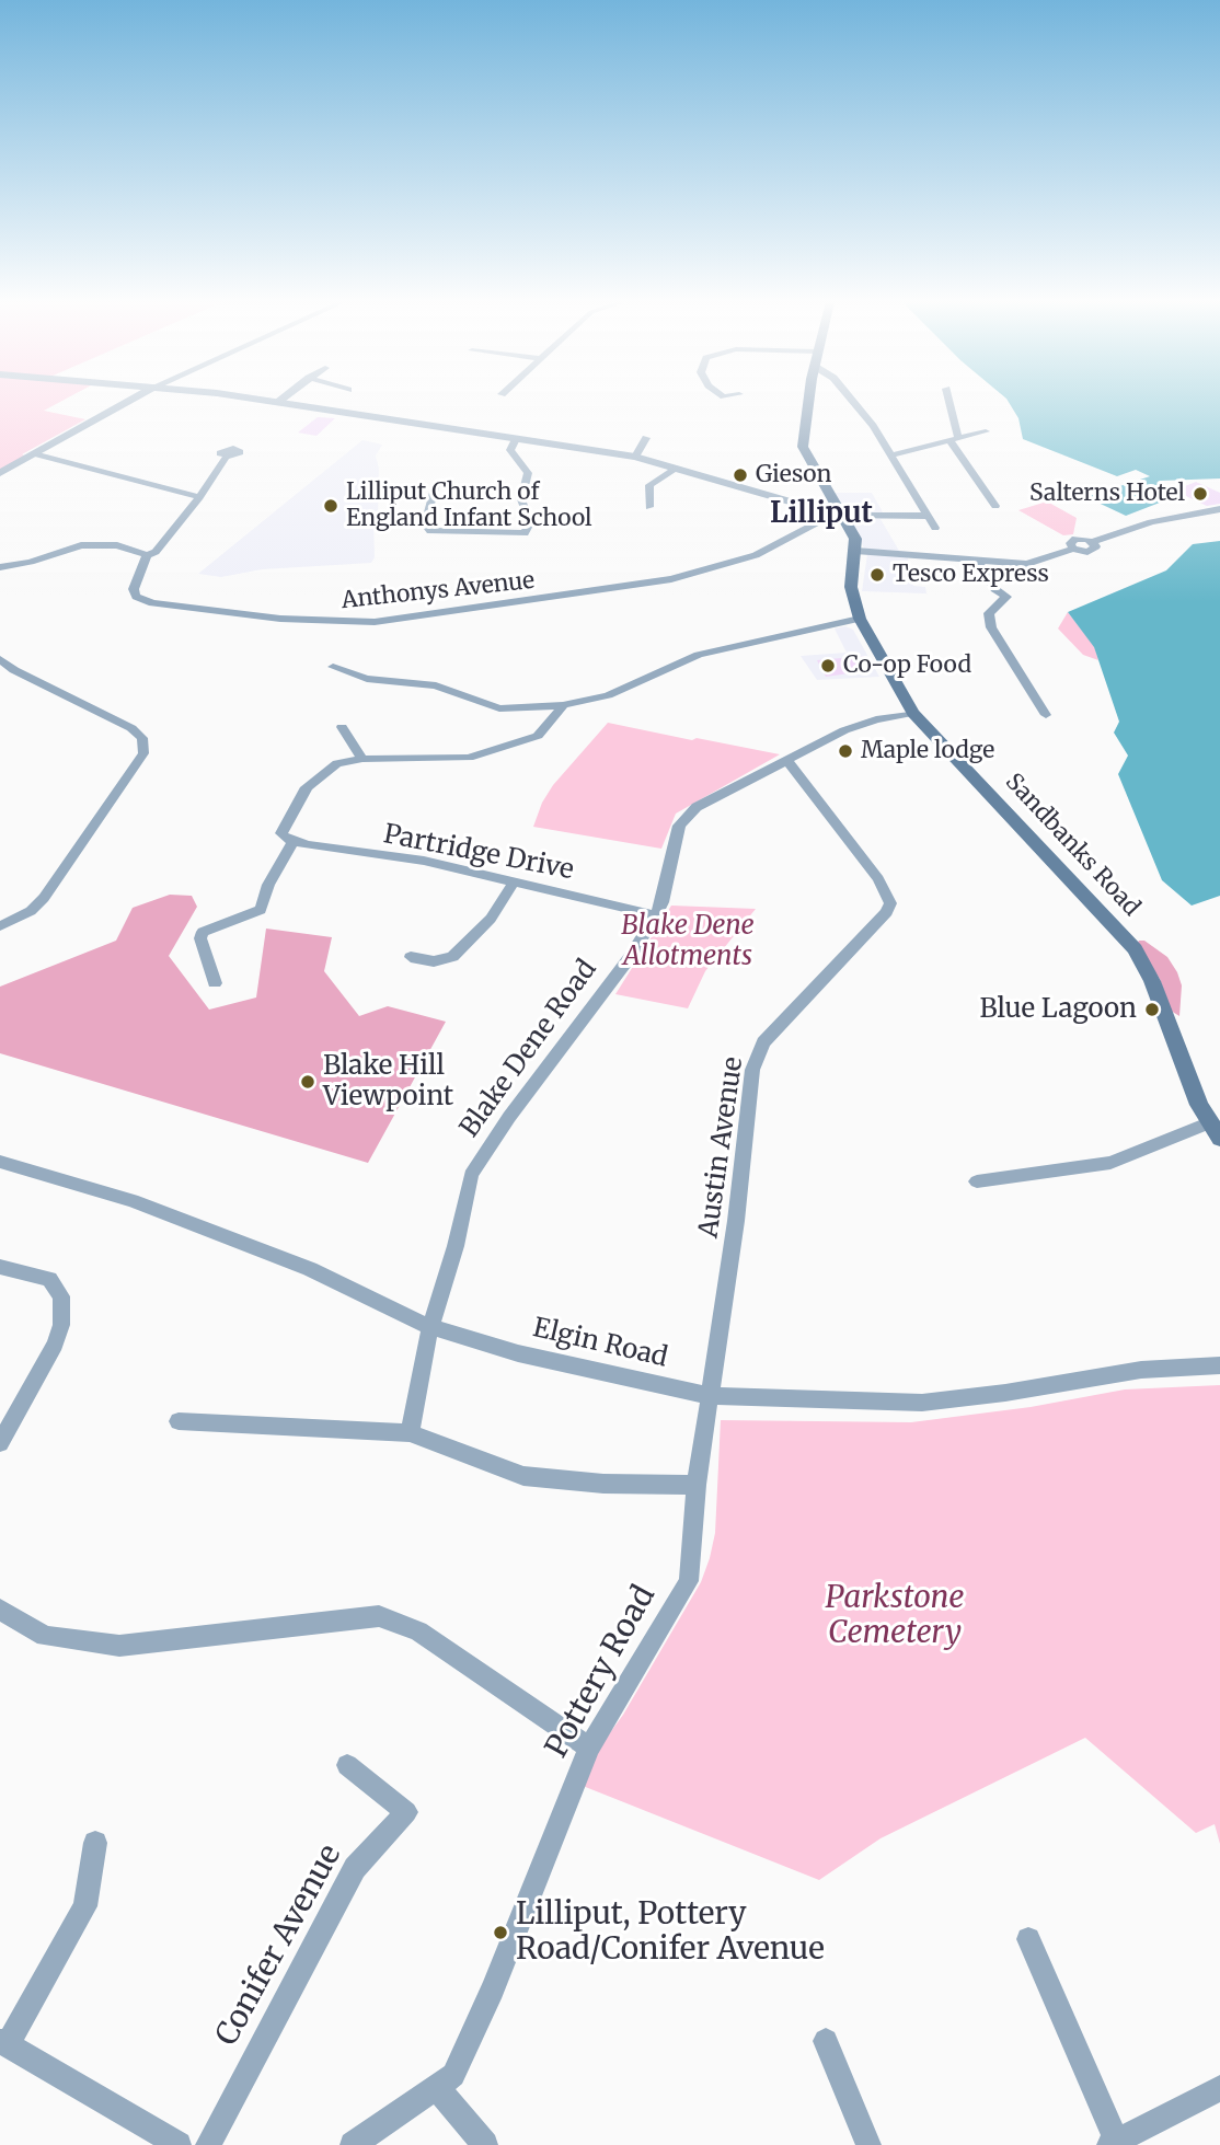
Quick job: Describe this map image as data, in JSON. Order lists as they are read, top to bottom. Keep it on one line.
{"streets":{"main road":["Sandbanks Road"],"street":["Anthonys Avenue","Partridge Drive","Blake Dene Road","Austin Avenue","Elgin Road","Pottery Road","Conifer Avenue"]},"crossings":[["Sandbanks Road","Blake Dene Road"],["Partridge Drive","Blake Dene Road"],["Blake Dene Road","Austin Avenue"],["Blake Dene Road","Elgin Road"],["Austin Avenue","Elgin Road"],["Austin Avenue","Pottery Road"],["Elgin Road","Pottery Road"]],"districts":["Lilliput"],"parks":["Blake Dene Allotments","Parkstone Cemetery"],"places":["Gieson","Salterns Hotel","Lilliput Church of England Infant School","Tesco Express","Co-op Food","Maple lodge","Blue Lagoon","Blake Hill Viewpoint","Lilliput, Pottery Road/Conifer Avenue"]}
